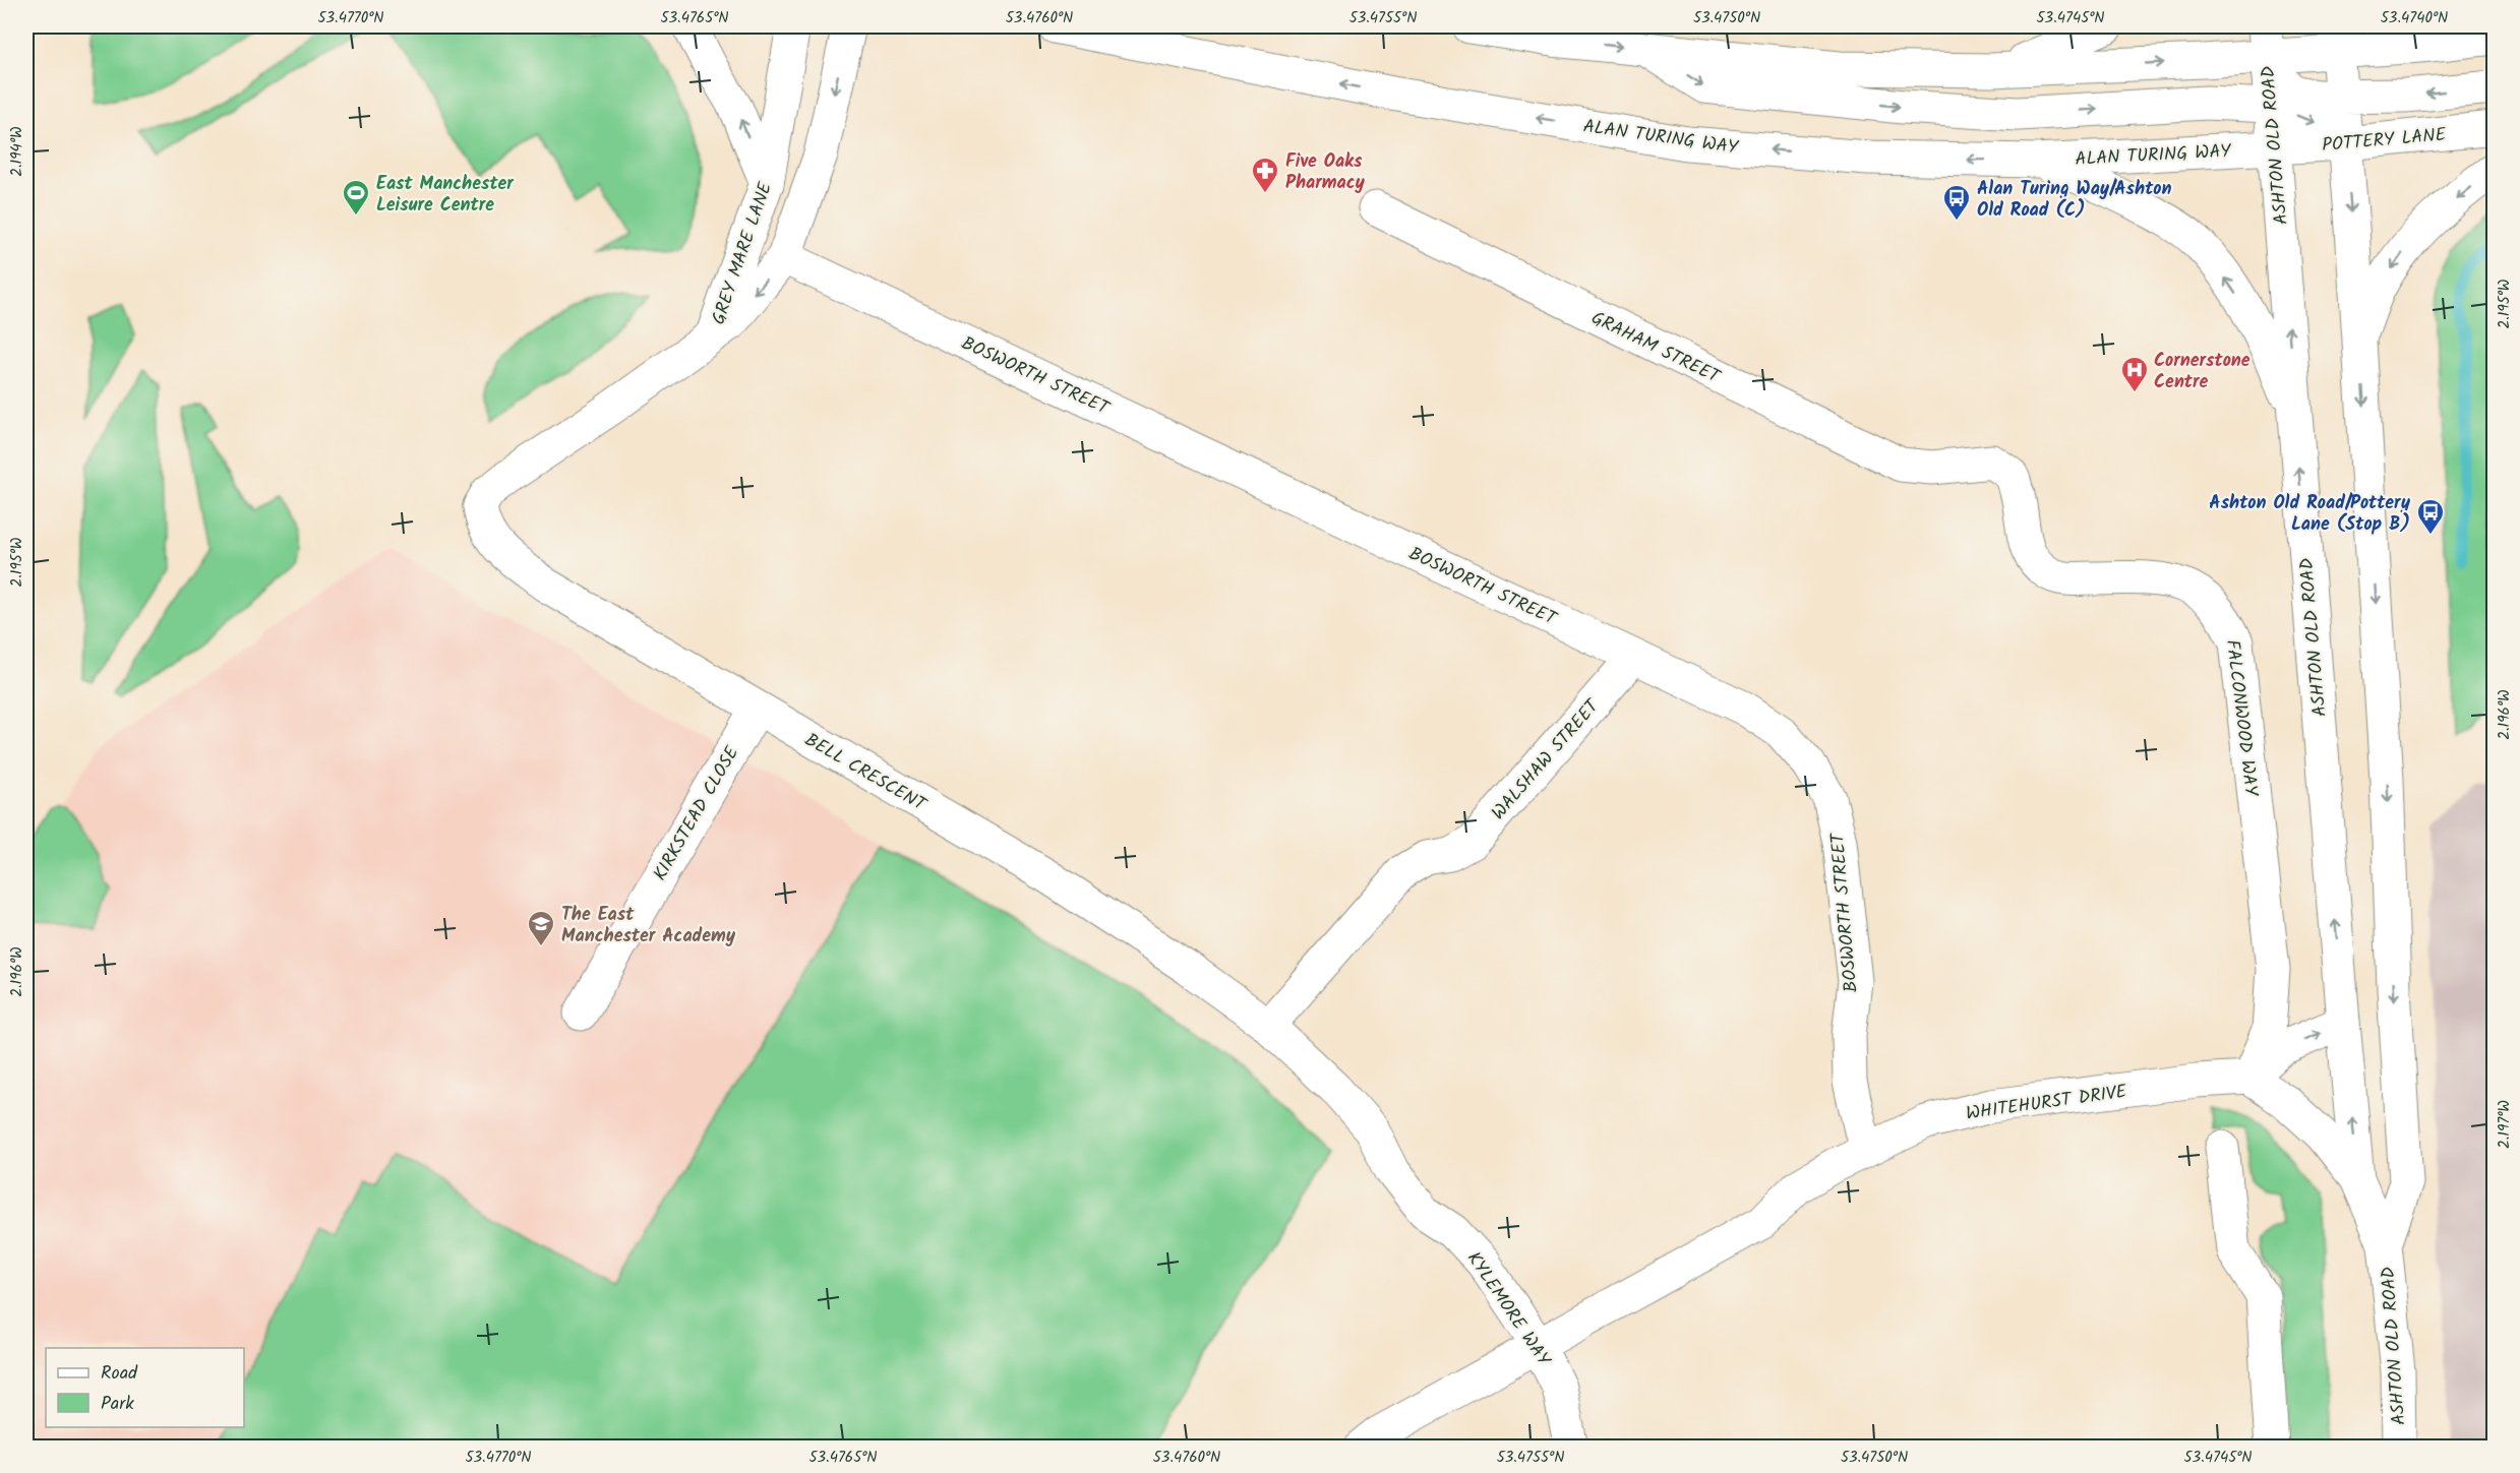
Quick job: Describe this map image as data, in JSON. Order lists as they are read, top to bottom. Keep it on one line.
{"streets":{"main road":["ALAN TURING WAY","POTTERY LANE","ASHTON OLD ROAD","GREY MARE LANE","GRAHAM STREET","BOSWORTH STREET","FALCONWOOD WAY","WALSHAW STREET","BELL CRESCENT","KIRKSTEAD CLOSE","WHITEHURST DRIVE","KYLEMORE WAY"]},"crossings":[["ALAN TURING WAY","POTTERY LANE"],["ALAN TURING WAY","ASHTON OLD ROAD"],["POTTERY LANE","ASHTON OLD ROAD"],["GREY MARE LANE","BOSWORTH STREET"],["GREY MARE LANE","BELL CRESCENT"],["GRAHAM STREET","FALCONWOOD WAY"],["BOSWORTH STREET","WALSHAW STREET"],["BOSWORTH STREET","WHITEHURST DRIVE"],["FALCONWOOD WAY","WHITEHURST DRIVE"],["WALSHAW STREET","BELL CRESCENT"],["WALSHAW STREET","KYLEMORE WAY"],["BELL CRESCENT","KIRKSTEAD CLOSE"],["BELL CRESCENT","KYLEMORE WAY"],["WHITEHURST DRIVE","KYLEMORE WAY"]],"places":{"pharmacy":["Five Oaks Pharmacy"],"sports":["East Manchester Leisure Centre"],"bus stop":["Alan Turing Way/Ashton Old Road (C)","Ashton Old Road/Pottery Lane (Stop B)"],"hospital":["Cornerstone Centre"],"school or university":["The East Manchester Academy"]},"legend":["Road","Park"],"coordinates":["53.4770°N","53.4765°N","53.4760°N","53.4755°N","53.4750°N","53.4745°N","53.4740°N","2.194°W","2.195°W","2.196°W","2.197°W"]}
